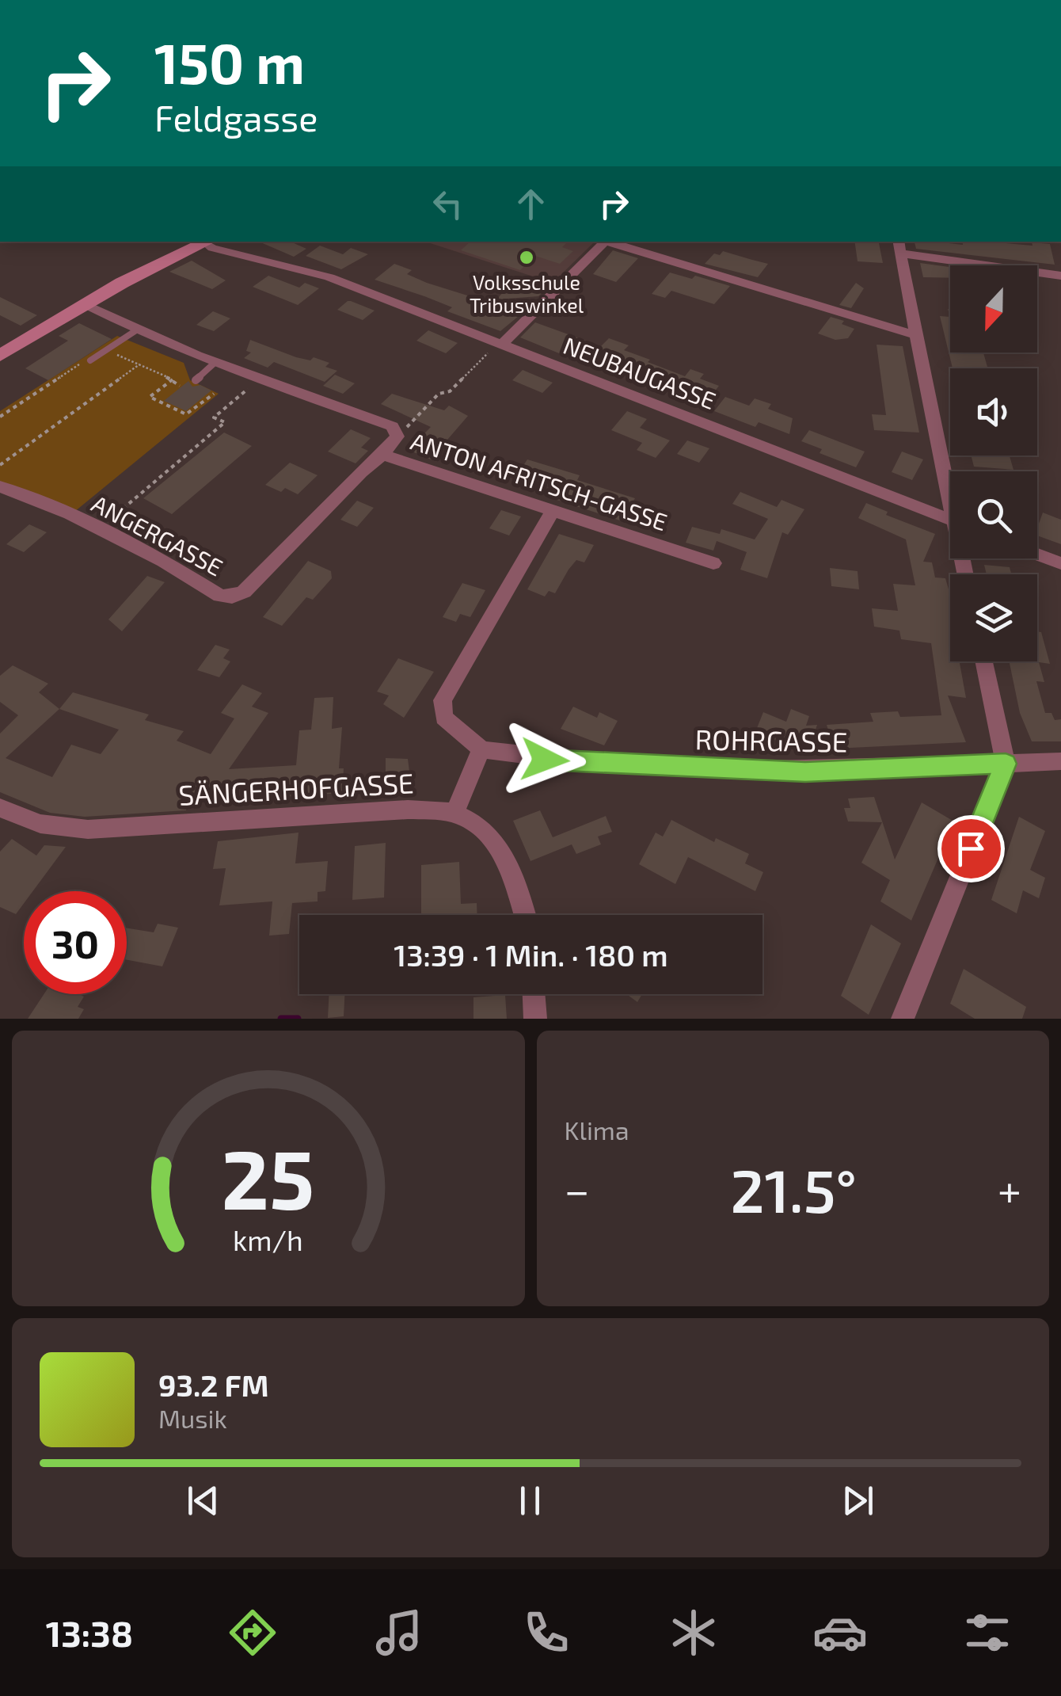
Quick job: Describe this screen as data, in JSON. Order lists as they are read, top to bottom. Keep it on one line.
{"streets":{"street":["NEUBAUGASSE","ANTON AFRITSCH-GASSE","ANGERGASSE","ROHRGASSE","SÄNGERHOFGASSE"]},"crossings":[["ANTON AFRITSCH-GASSE","ANGERGASSE"]],"places":["Volksschule Tribuswinkel"],"north":"bottom","page":{"turn":["150 m","Feldgasse"],"limit":"30","trip":"13:39 · 1 Min. · 180 m","tile":"Klima","heat":["−","21.5°","+"],"song":["93.2 FM","Musik"],"tabs":"13:38","gauge":["25","km/h"]}}
